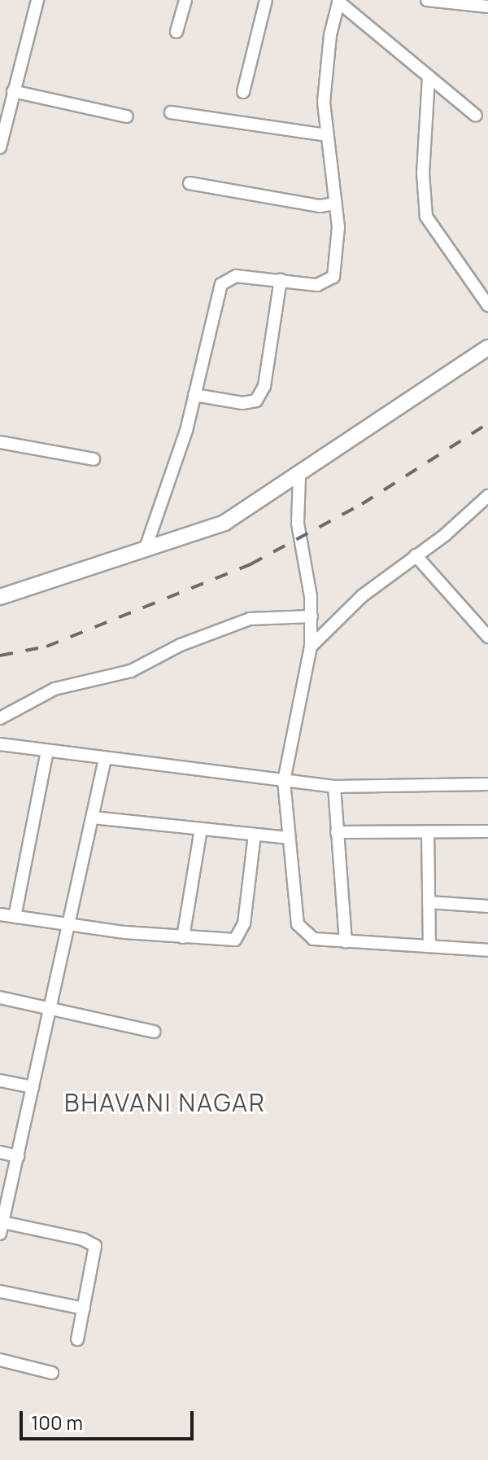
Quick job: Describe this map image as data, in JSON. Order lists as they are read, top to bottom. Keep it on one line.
{"districts":["BHAVANI NAGAR"],"scale_bar":"100 m"}
